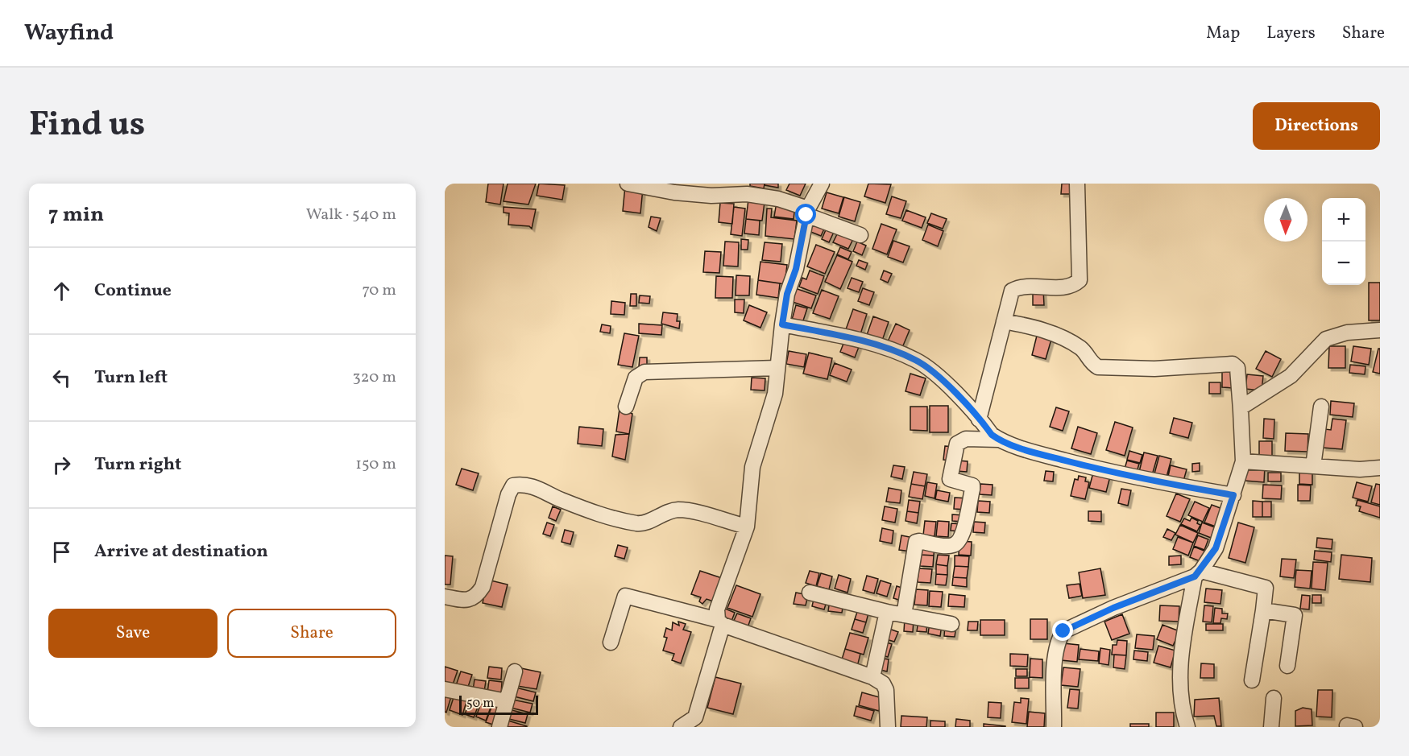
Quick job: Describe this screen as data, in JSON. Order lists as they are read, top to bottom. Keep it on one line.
{"scale_bar":"50 m","north":"bottom","page":{"header":"Wayfind","nav":["Map","Layers","Share"],"title":"Find us","buttons":["Directions",["Save","Share"]],"heading":["7 min","Walk · 540 m"],"map_buttons":["+","−"],"list":[["Continue","70 m"],["Turn left","320 m"],["Turn right","150 m"],"Arrive at destination"],"scale":"50 m"}}
